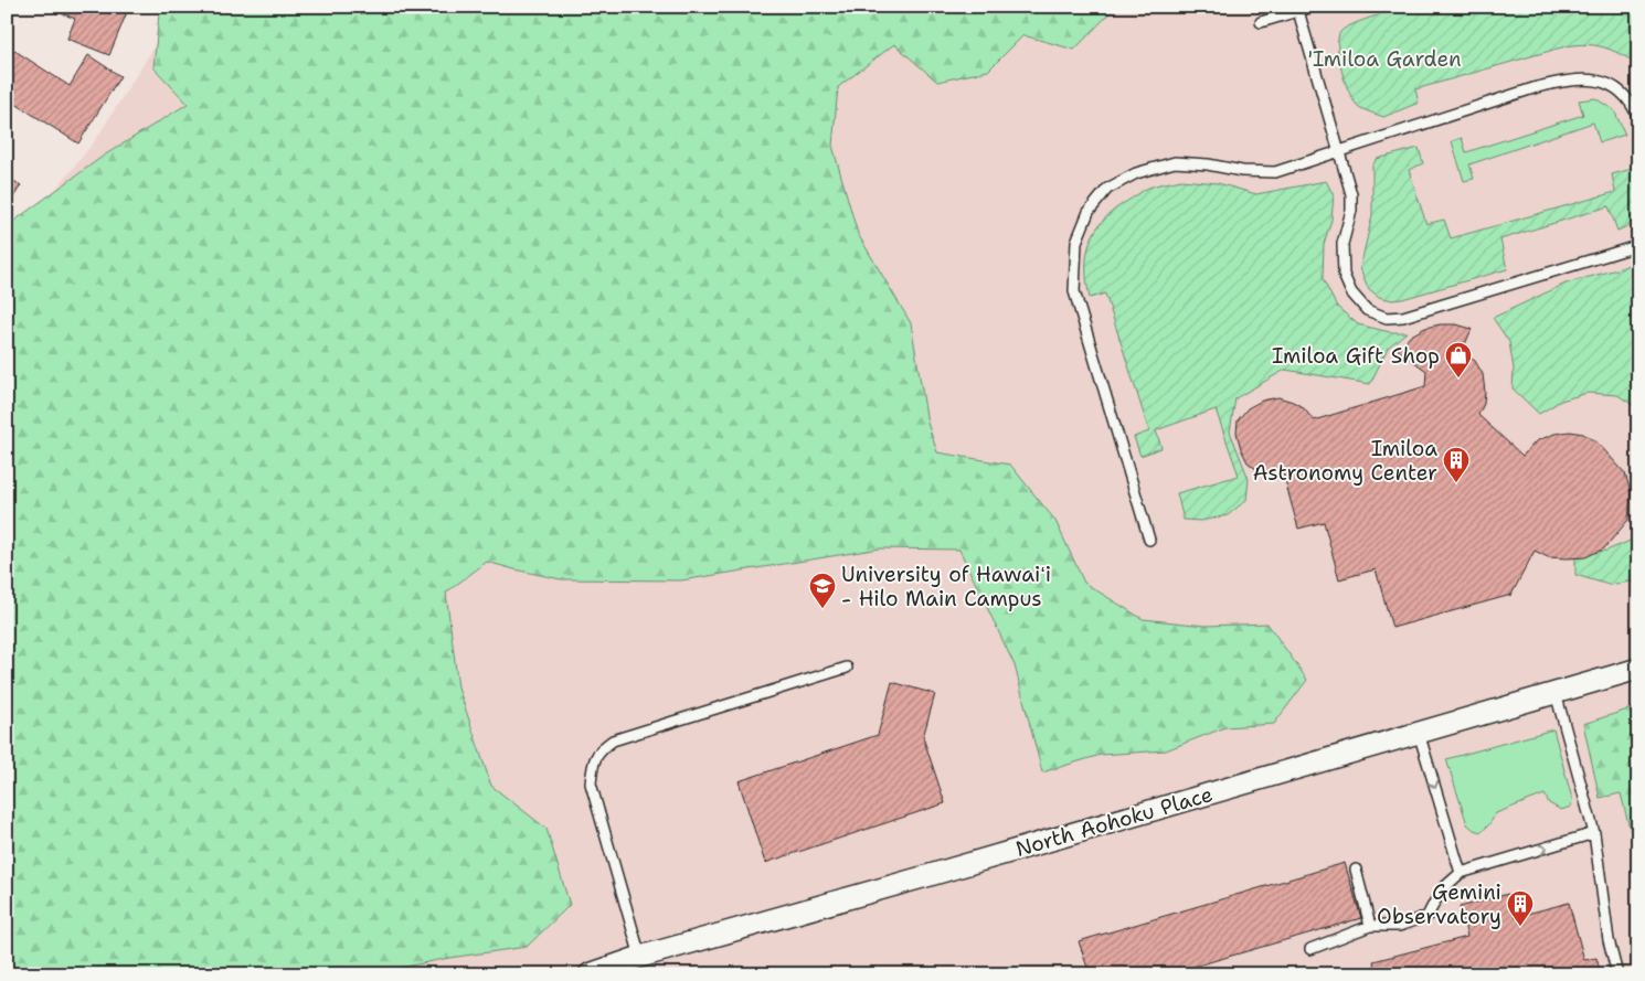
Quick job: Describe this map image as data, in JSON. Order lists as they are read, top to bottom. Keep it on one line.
{"streets":{"street":["North Aohoku Place"]},"parks":["'Imiloa Garden"],"places":{"shop":["Imiloa Gift Shop"],"building":["Imiloa Astronomy Center","Gemini Observatory"],"school or university":["University of Hawaiʻi - Hilo Main Campus"]}}
